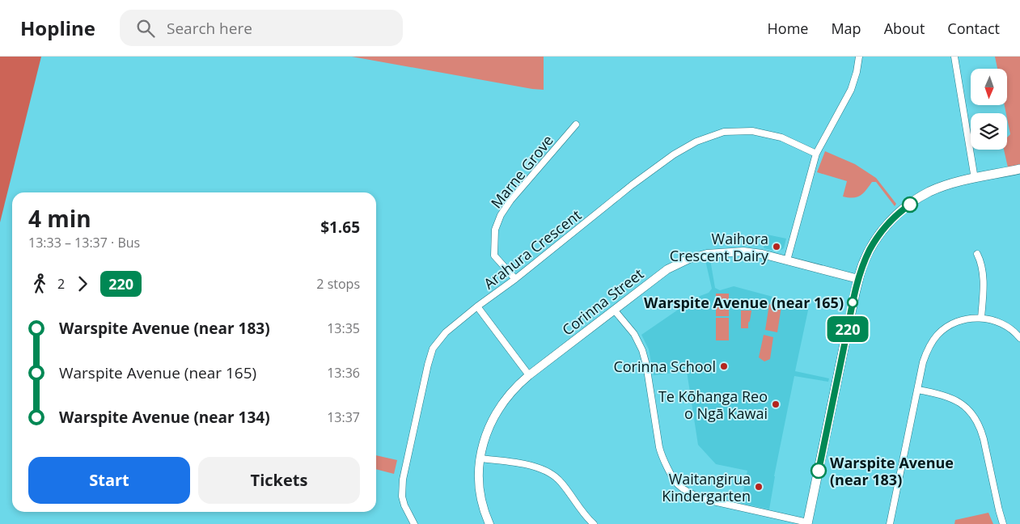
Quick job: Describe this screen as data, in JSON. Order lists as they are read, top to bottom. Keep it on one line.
{"streets":{"street":["Marne Grove","Arahura Crescent","Corinna Street"]},"crossings":[["Marne Grove","Arahura Crescent"]],"places":["Waihora Crescent Dairy","Warspite Avenue (near 165)","Corinna School","Te Kōhanga Reo o Ngā Kawai","Warspite Avenue (near 183)","Waitangirua Kindergarten"],"lines":["bus line 220"],"north":"bottom","page":{"header":"Hopline","search":"Search here","nav":["Home","Map","About","Contact"],"on_map":"220","heading":["4 min","13:33 – 13:37 · Bus","$1.65"],"legs":["2","220","2 stops"],"list":[{"name":"Warspite Avenue (near 183)","value":"13:35"},{"name":"Warspite Avenue (near 165)","value":"13:36"},{"name":"Warspite Avenue (near 134)","value":"13:37"}],"buttons":["Start","Tickets"]}}
